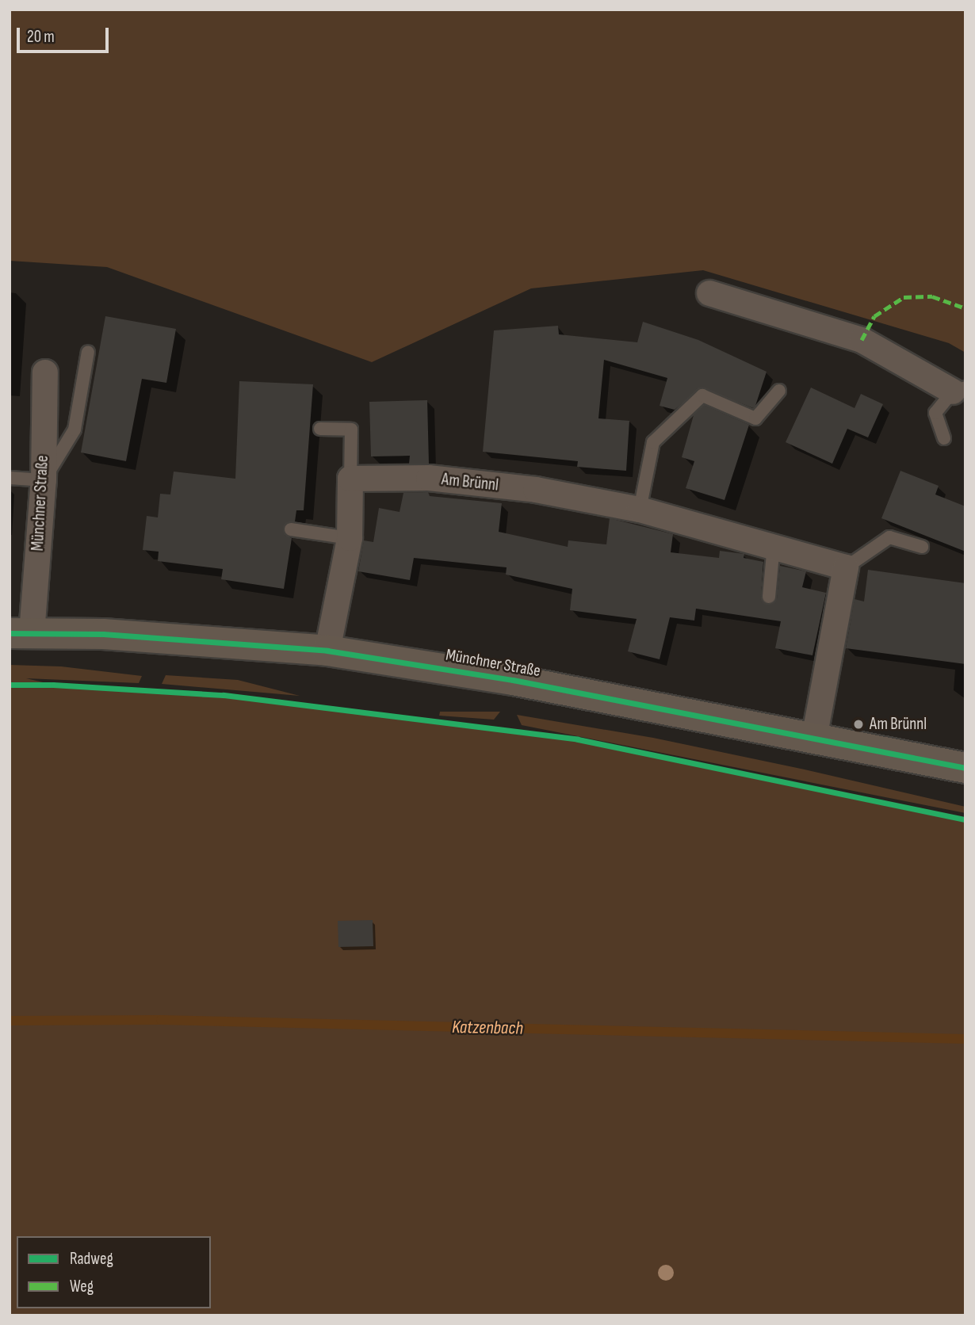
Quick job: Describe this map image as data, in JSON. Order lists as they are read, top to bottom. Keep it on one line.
{"streets":{"main road":["Münchner Straße"],"street":["Am Brünnl"]},"water":["Katzenbach"],"places":["Am Brünnl"],"legend":["Radweg","Weg"],"scale_bar":"20 m"}
